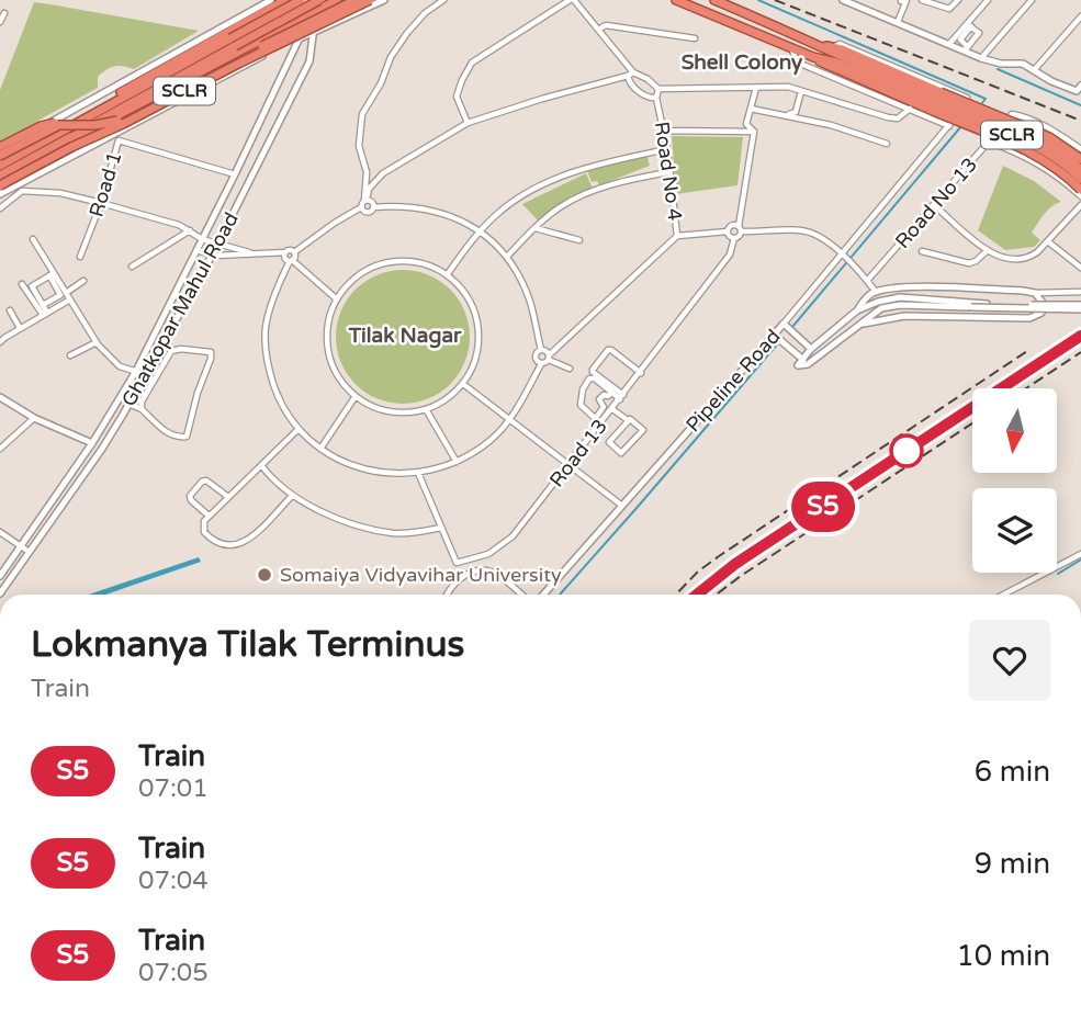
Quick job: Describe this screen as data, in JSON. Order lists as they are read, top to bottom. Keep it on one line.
{"streets":{"highway":["SCLR"],"street":["Road No 4","Road 1","Road No 13","Ghatkopar Mahul Road","Pipeline Road","Road 13"]},"crossings":[["Road 1","Ghatkopar Mahul Road"]],"districts":["Shell Colony","Tilak Nagar"],"places":["Somaiya Vidyavihar University"],"north":"bottom","page":{"on_map":"S5","heading":["Lokmanya Tilak Terminus","Train"],"list":[{"mark":"S5","name":"Train","note":"07:01","value":"6 min"},{"mark":"S5","name":"Train","note":"07:04","value":"9 min"},{"mark":"S5","name":"Train","note":"07:05","value":"10 min"}]}}
